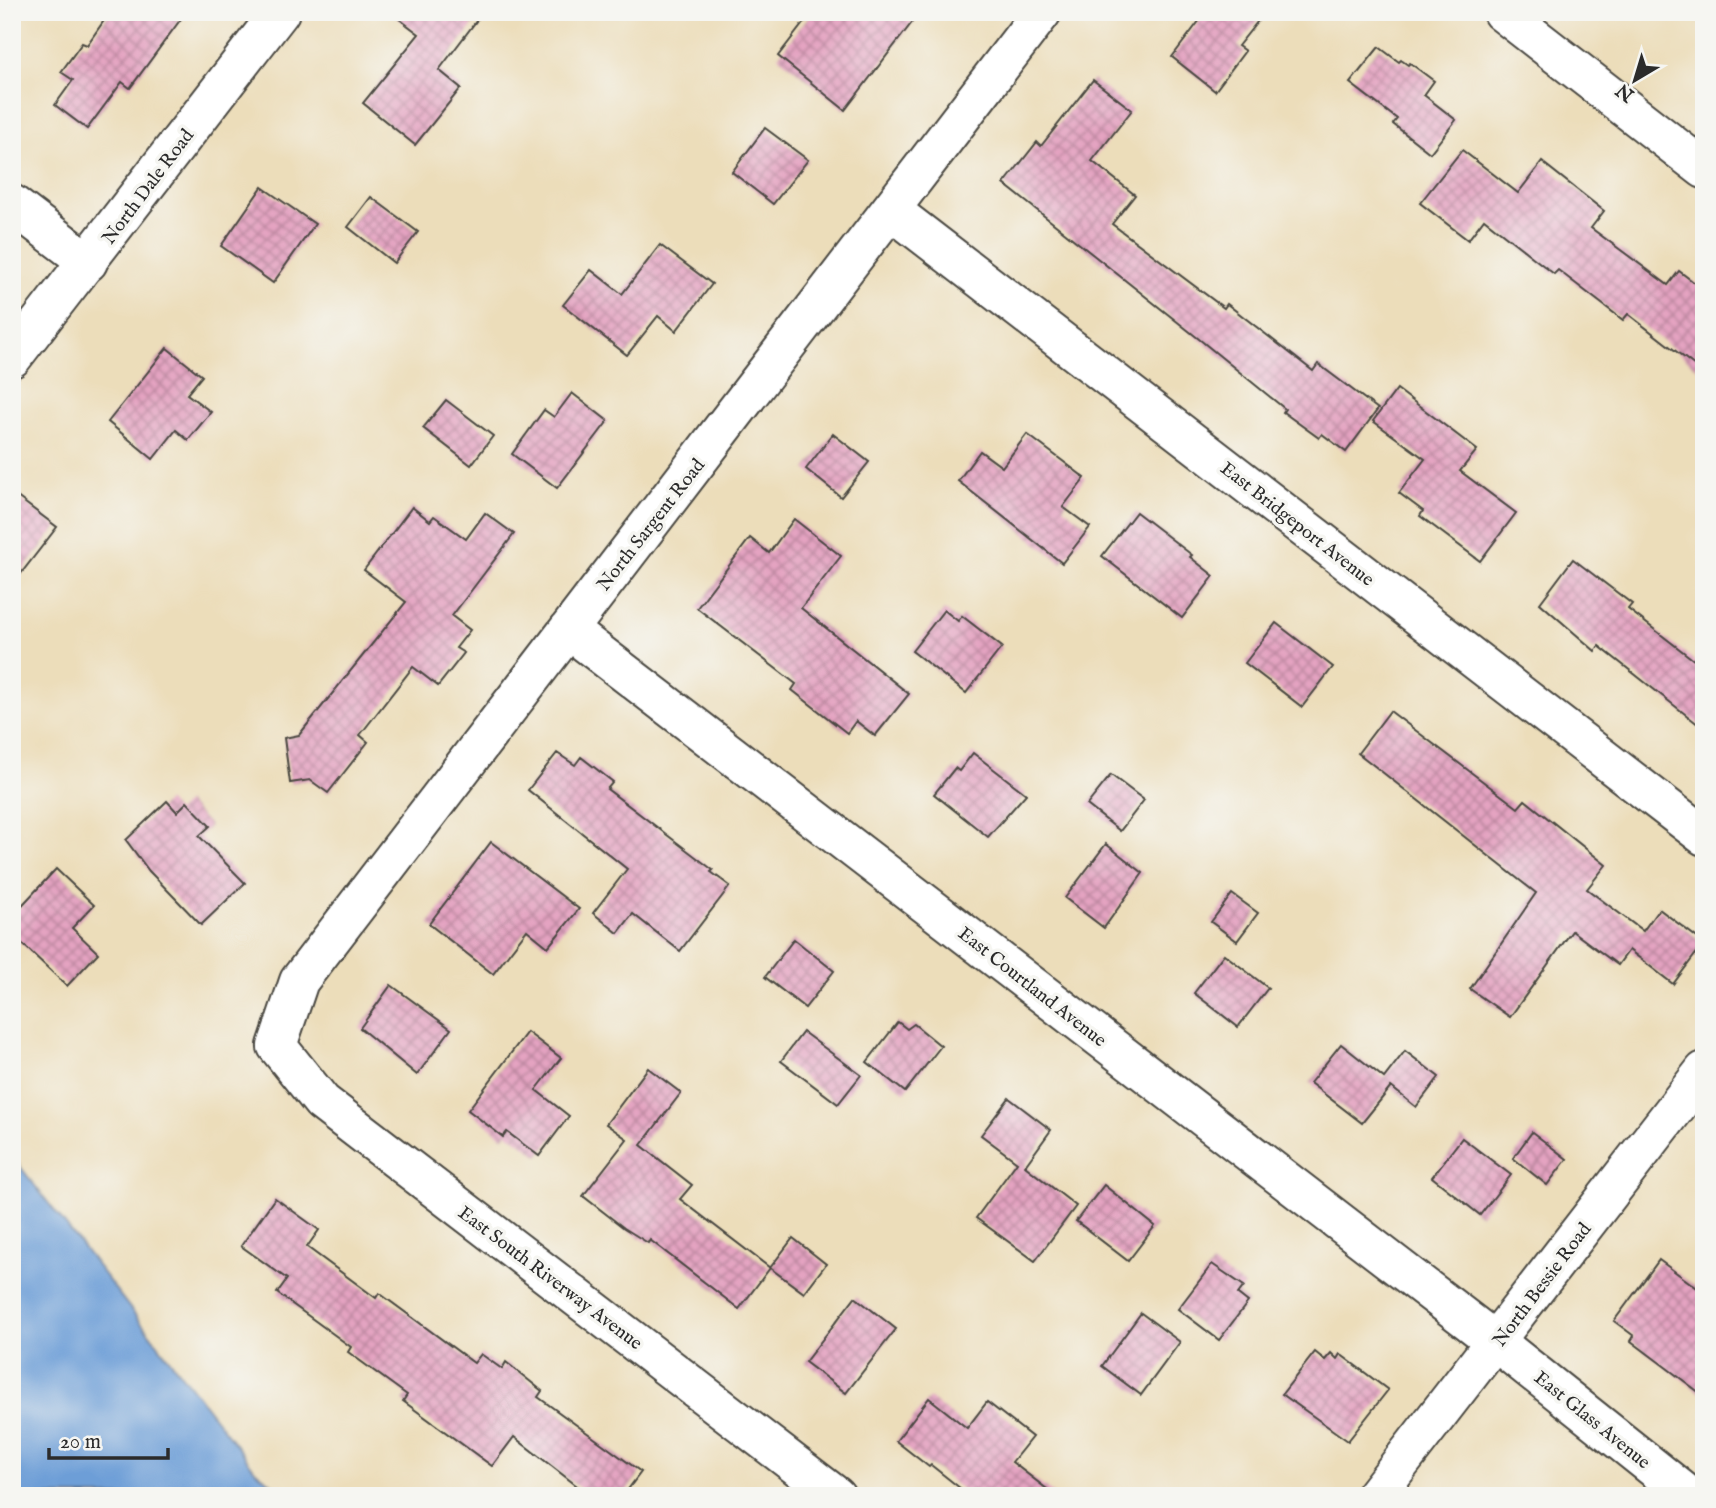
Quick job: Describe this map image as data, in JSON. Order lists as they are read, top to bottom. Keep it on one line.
{"streets":{"street":["North Dale Road","East Bridgeport Avenue","North Sargent Road","East Courtland Avenue","East South Riverway Avenue","North Bessie Road","East Glass Avenue"]},"crossings":[["East Bridgeport Avenue","North Sargent Road"],["North Sargent Road","East Courtland Avenue"],["North Sargent Road","East South Riverway Avenue"],["East Courtland Avenue","North Bessie Road"],["East Courtland Avenue","East Glass Avenue"],["North Bessie Road","East Glass Avenue"]],"scale_bar":"20 m","north":"bottom left"}
